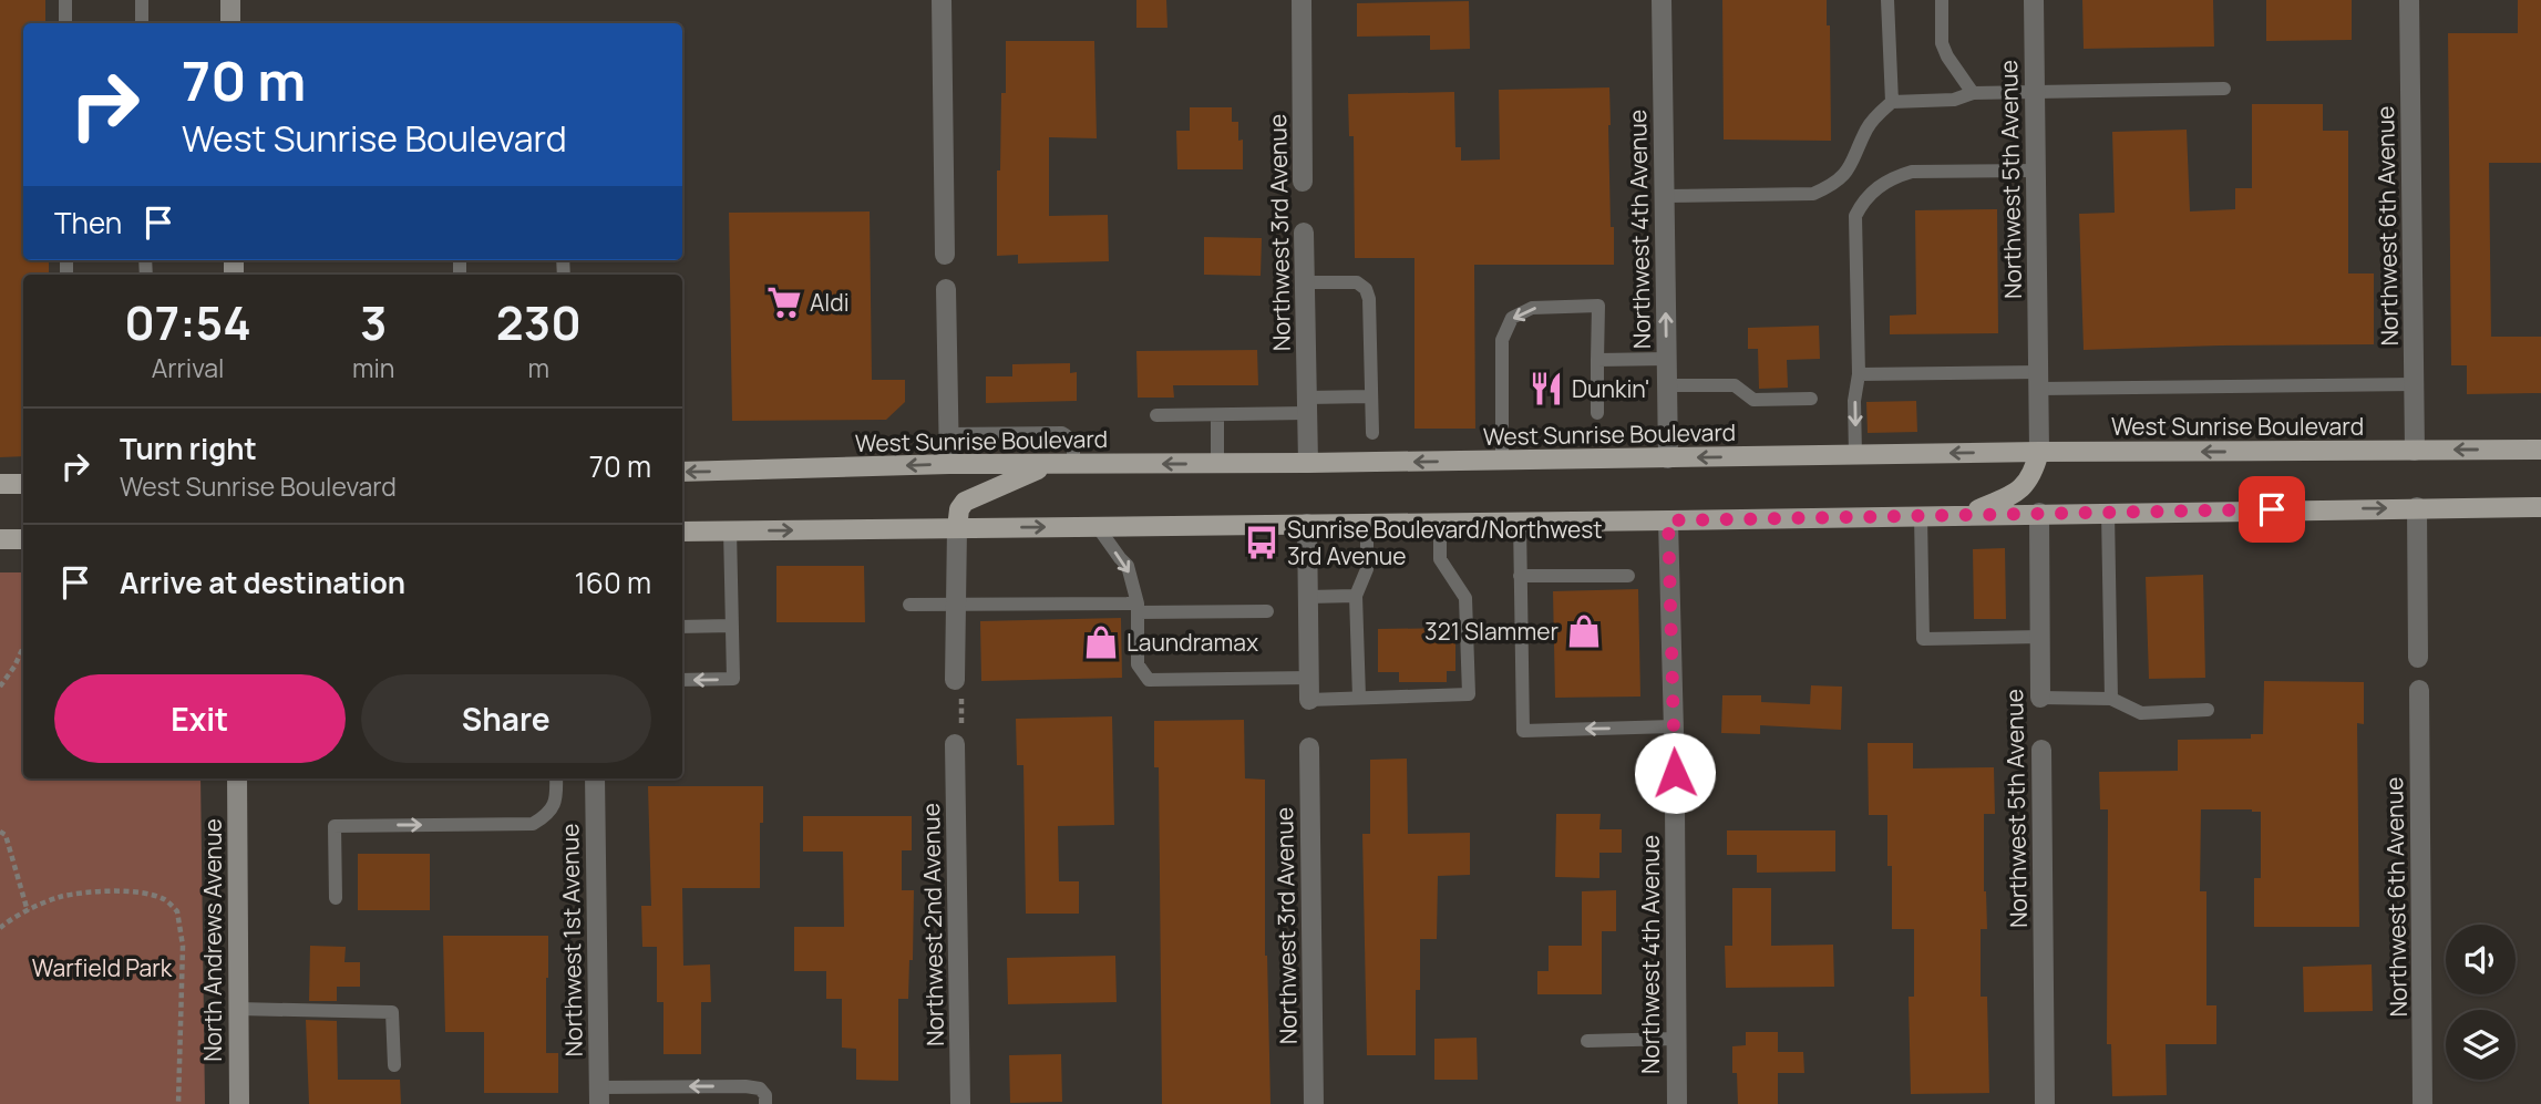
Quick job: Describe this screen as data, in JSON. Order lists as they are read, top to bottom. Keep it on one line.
{"streets":{"main road":["West Sunrise Boulevard","North Andrews Avenue"],"street":["Northwest 5th Avenue","Northwest 6th Avenue","Northwest 4th Avenue","Northwest 3rd Avenue","Northwest 2nd Avenue","Northwest 1st Avenue"]},"crossings":[["Northwest 5th Avenue","West Sunrise Boulevard"],["Northwest 6th Avenue","West Sunrise Boulevard"],["Northwest 4th Avenue","West Sunrise Boulevard"],["Northwest 3rd Avenue","West Sunrise Boulevard"]],"parks":["Warfield Park"],"places":{"supermarket":["Aldi"],"restaurant":["Dunkin'"],"bus stop":["Sunrise Boulevard/Northwest 3rd Avenue"],"shop":["321 Slammer","Laundramax"]},"page":{"turn":["70 m","West Sunrise Boulevard"],"then":"Then","eta":["07:54","Arrival","3","min","230","m"],"list":[{"name":"Turn right","note":"West Sunrise Boulevard","value":"70 m"},{"name":"Arrive at destination","value":"160 m"}],"buttons":["Exit","Share"]}}
